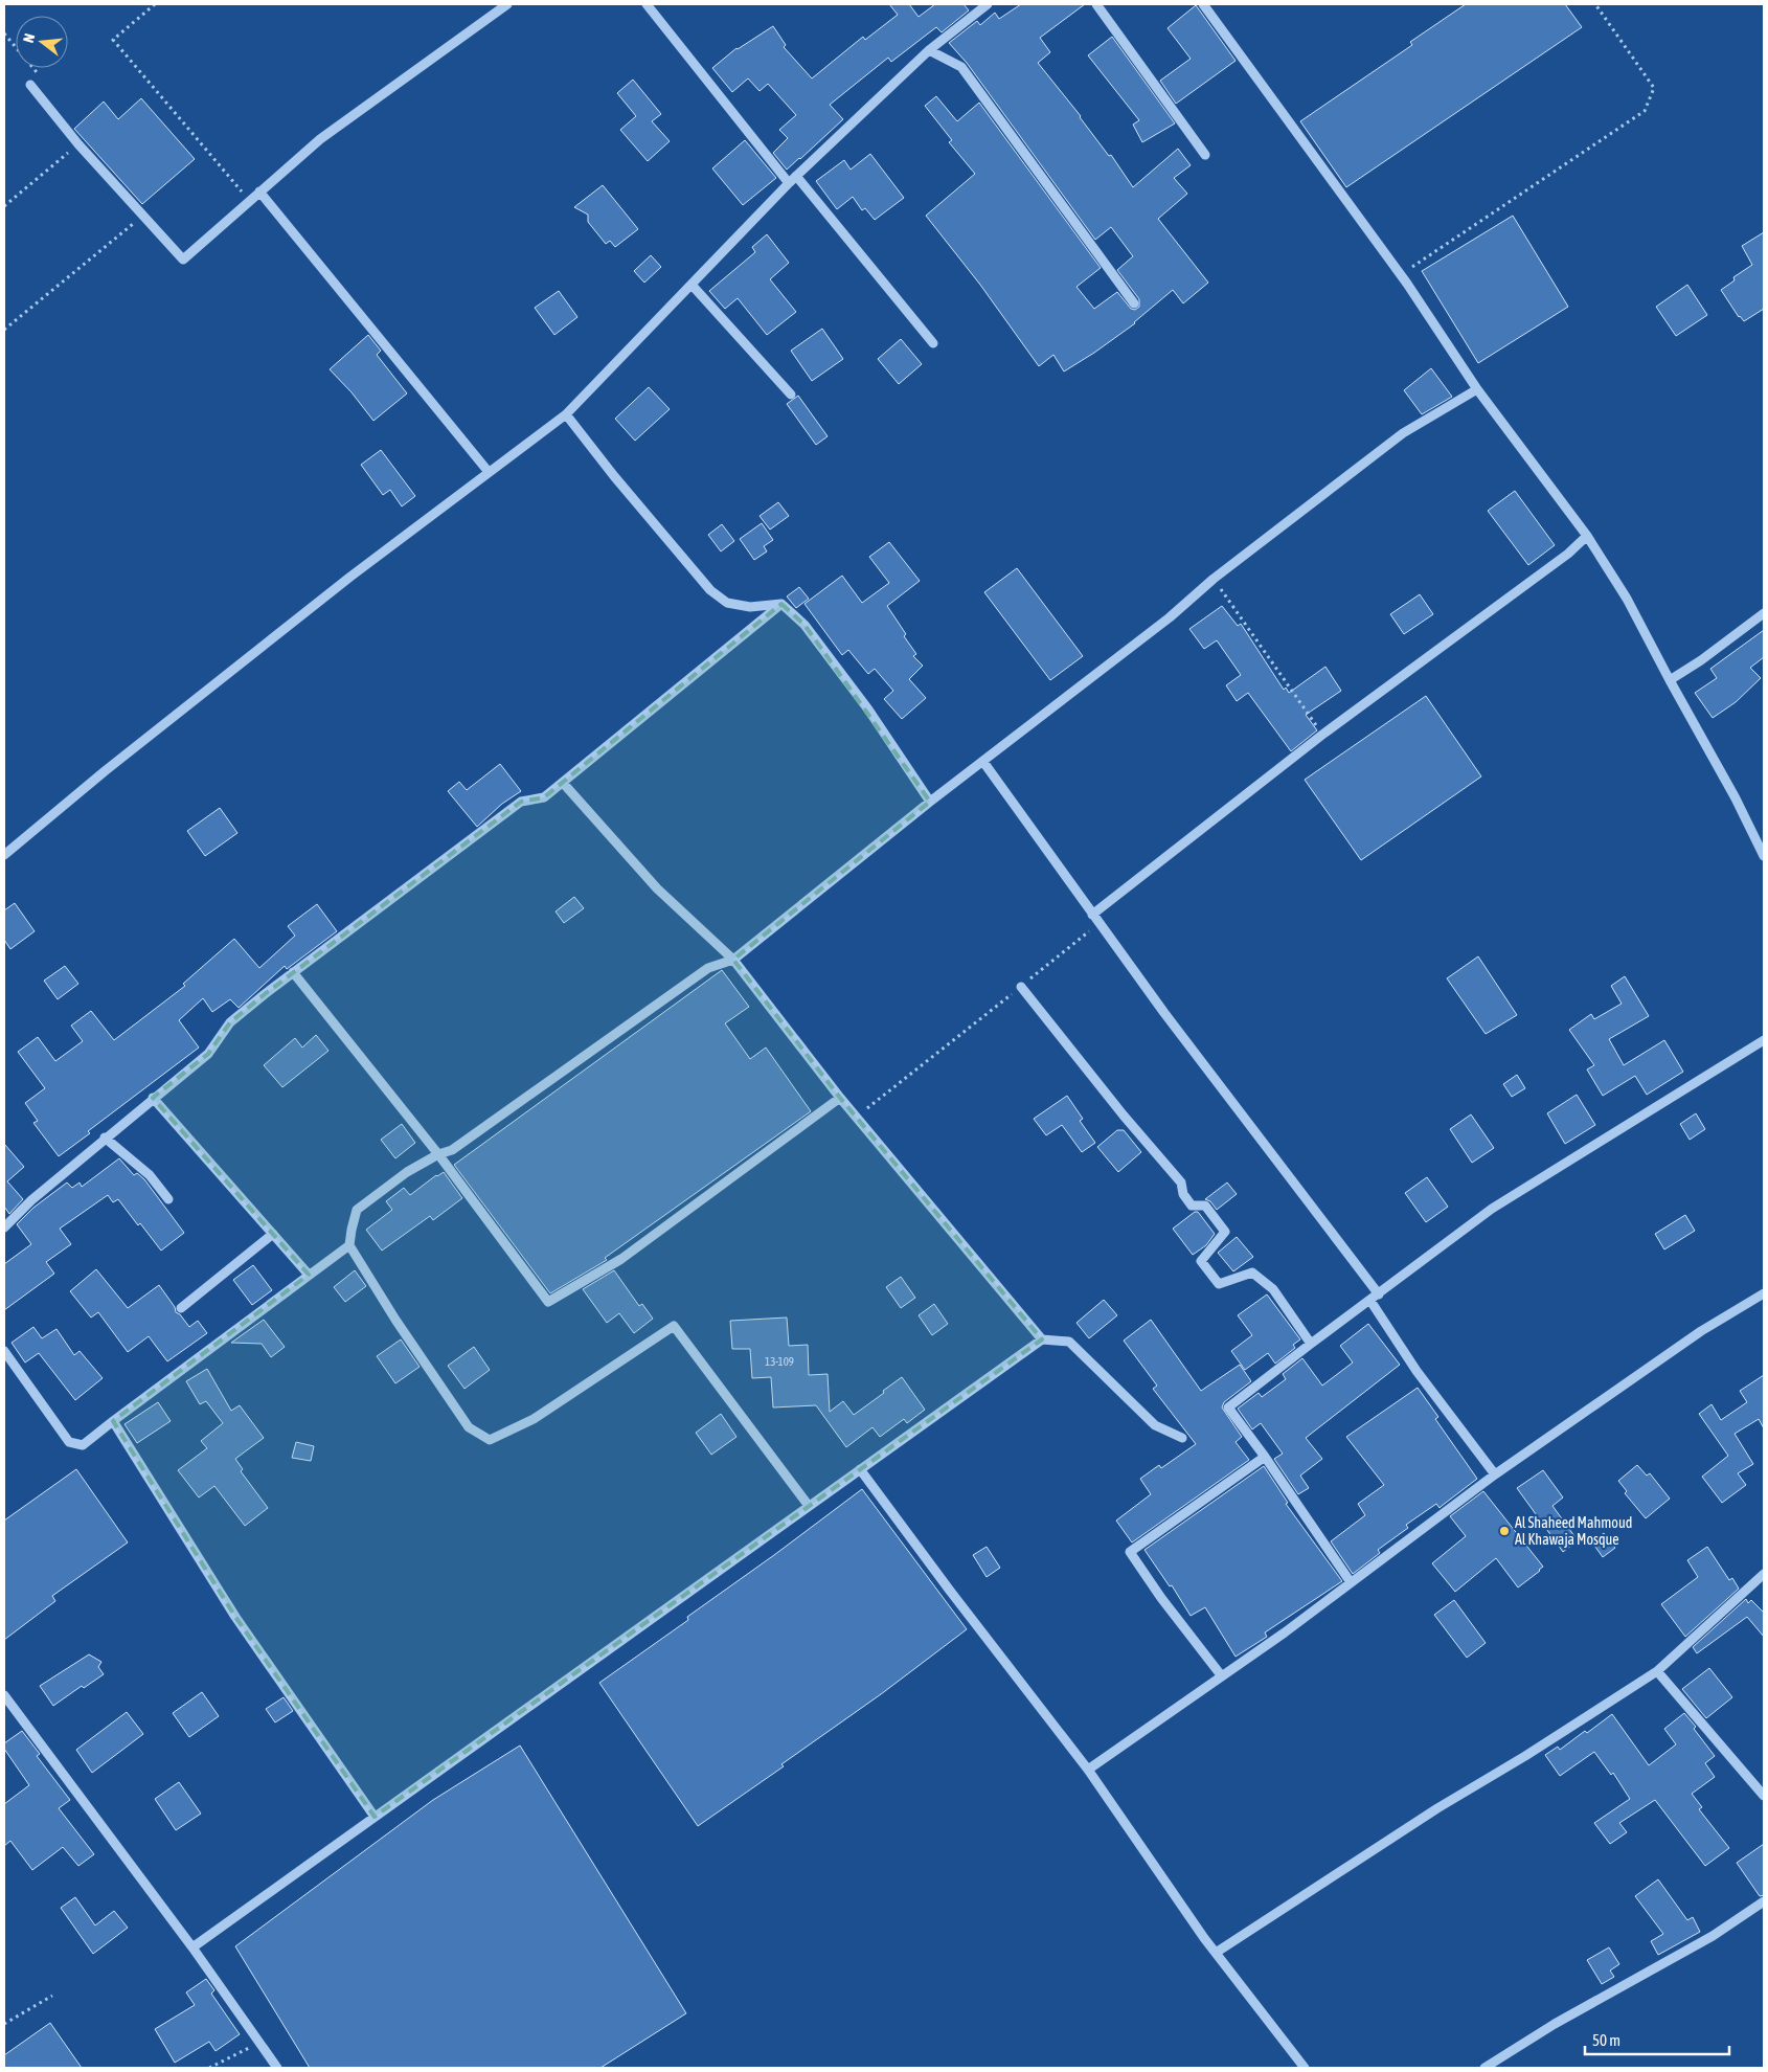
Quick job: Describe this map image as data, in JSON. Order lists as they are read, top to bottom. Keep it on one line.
{"places":["Al Shaheed Mahmoud Al Khawaja Mosque"],"house_numbers":["13-109"],"scale_bar":"50 m","north":"left"}
